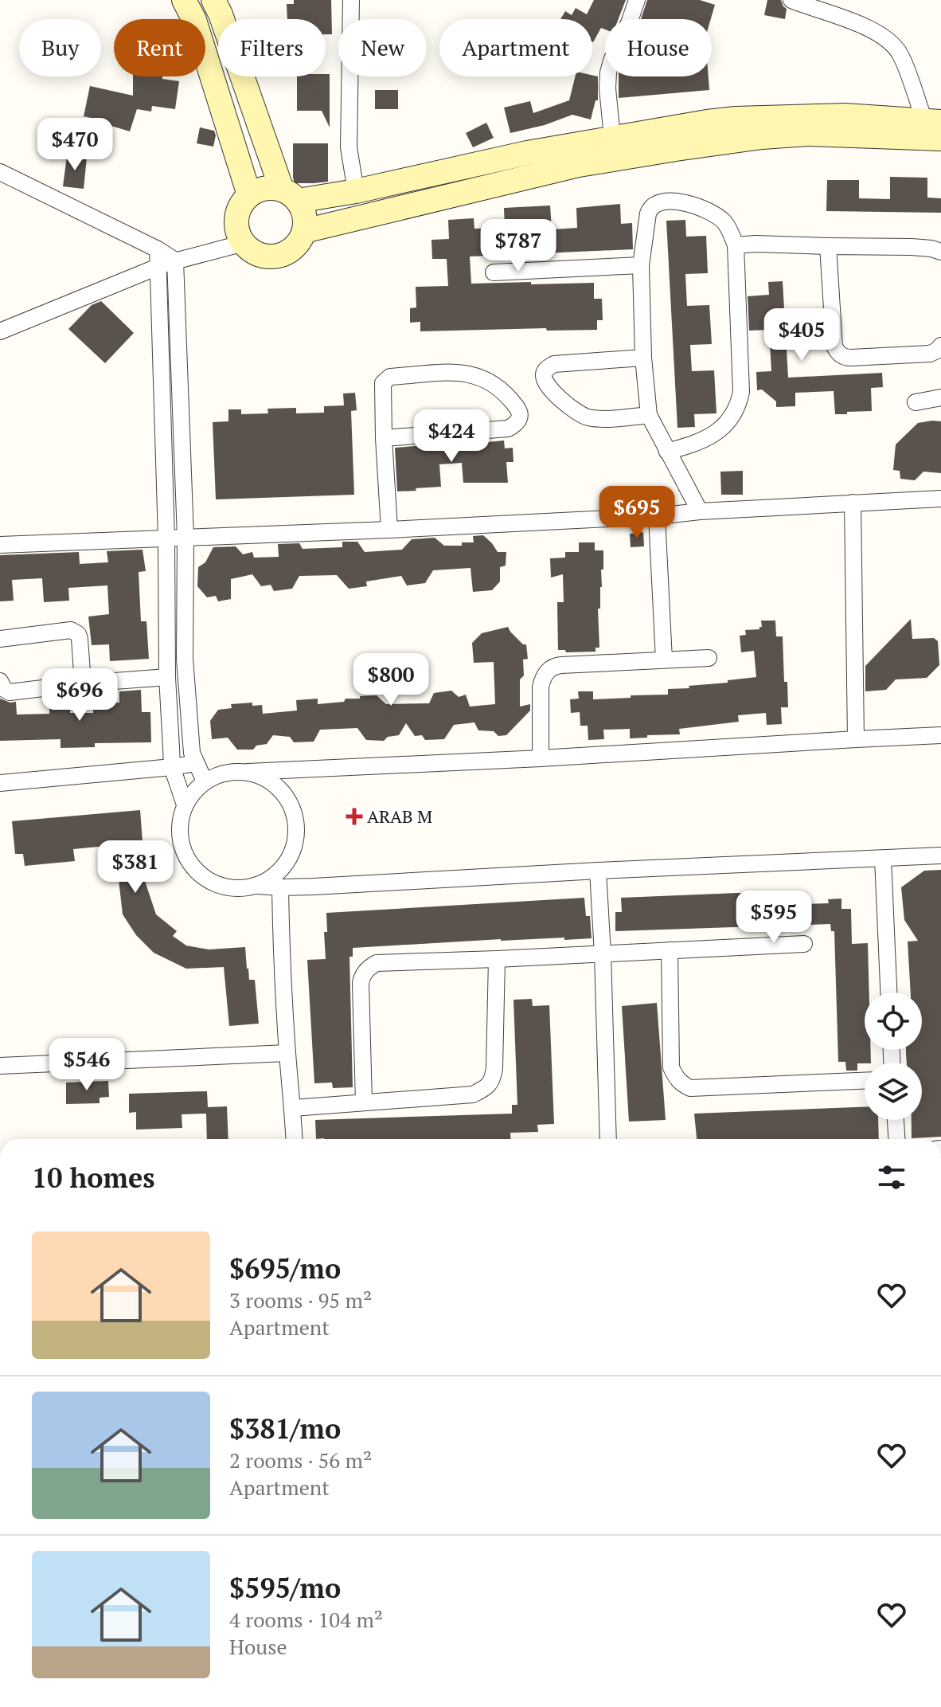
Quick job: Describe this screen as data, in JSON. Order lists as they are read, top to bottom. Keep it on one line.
{"places":{"health":["ARAB M"]},"page":{"chip":["Buy","Rent","Filters","New","Apartment","House"],"price":["$470","$787","$405","$424","$695","$800","$696","$381","$595","$546"],"heading":"10 homes","list":[{"name":"$695/mo","note":"3 rooms · 95 m² · Apartment"},{"name":"$381/mo","note":"2 rooms · 56 m² · Apartment"},{"name":"$595/mo","note":"4 rooms · 104 m² · House"}]}}
